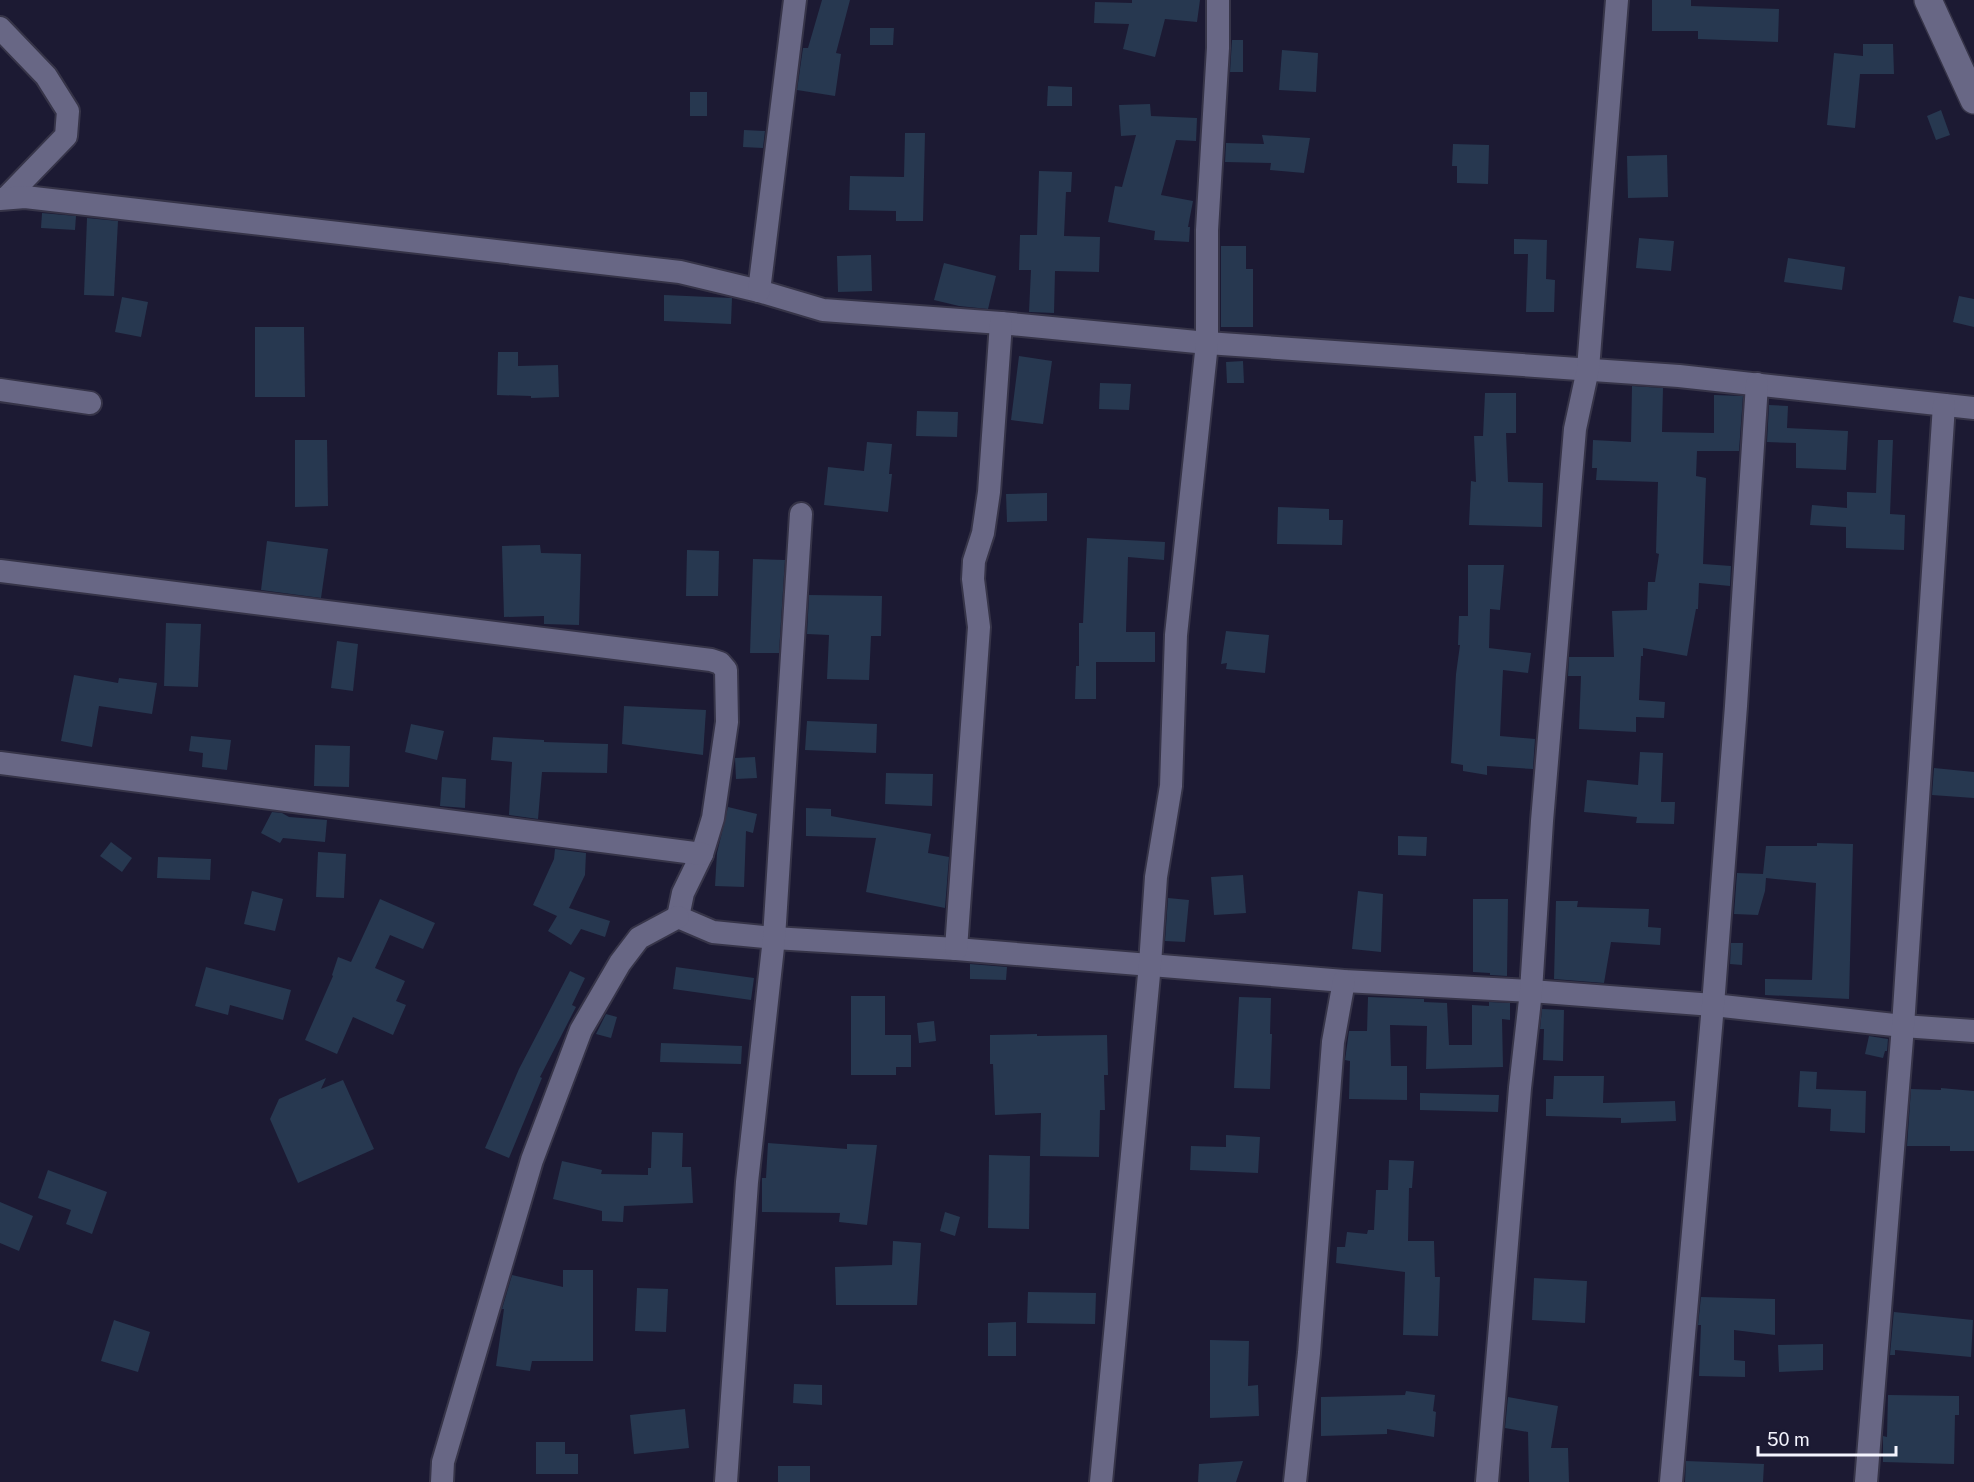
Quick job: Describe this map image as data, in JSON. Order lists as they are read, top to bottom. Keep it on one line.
{"scale_bar":"50 m"}
